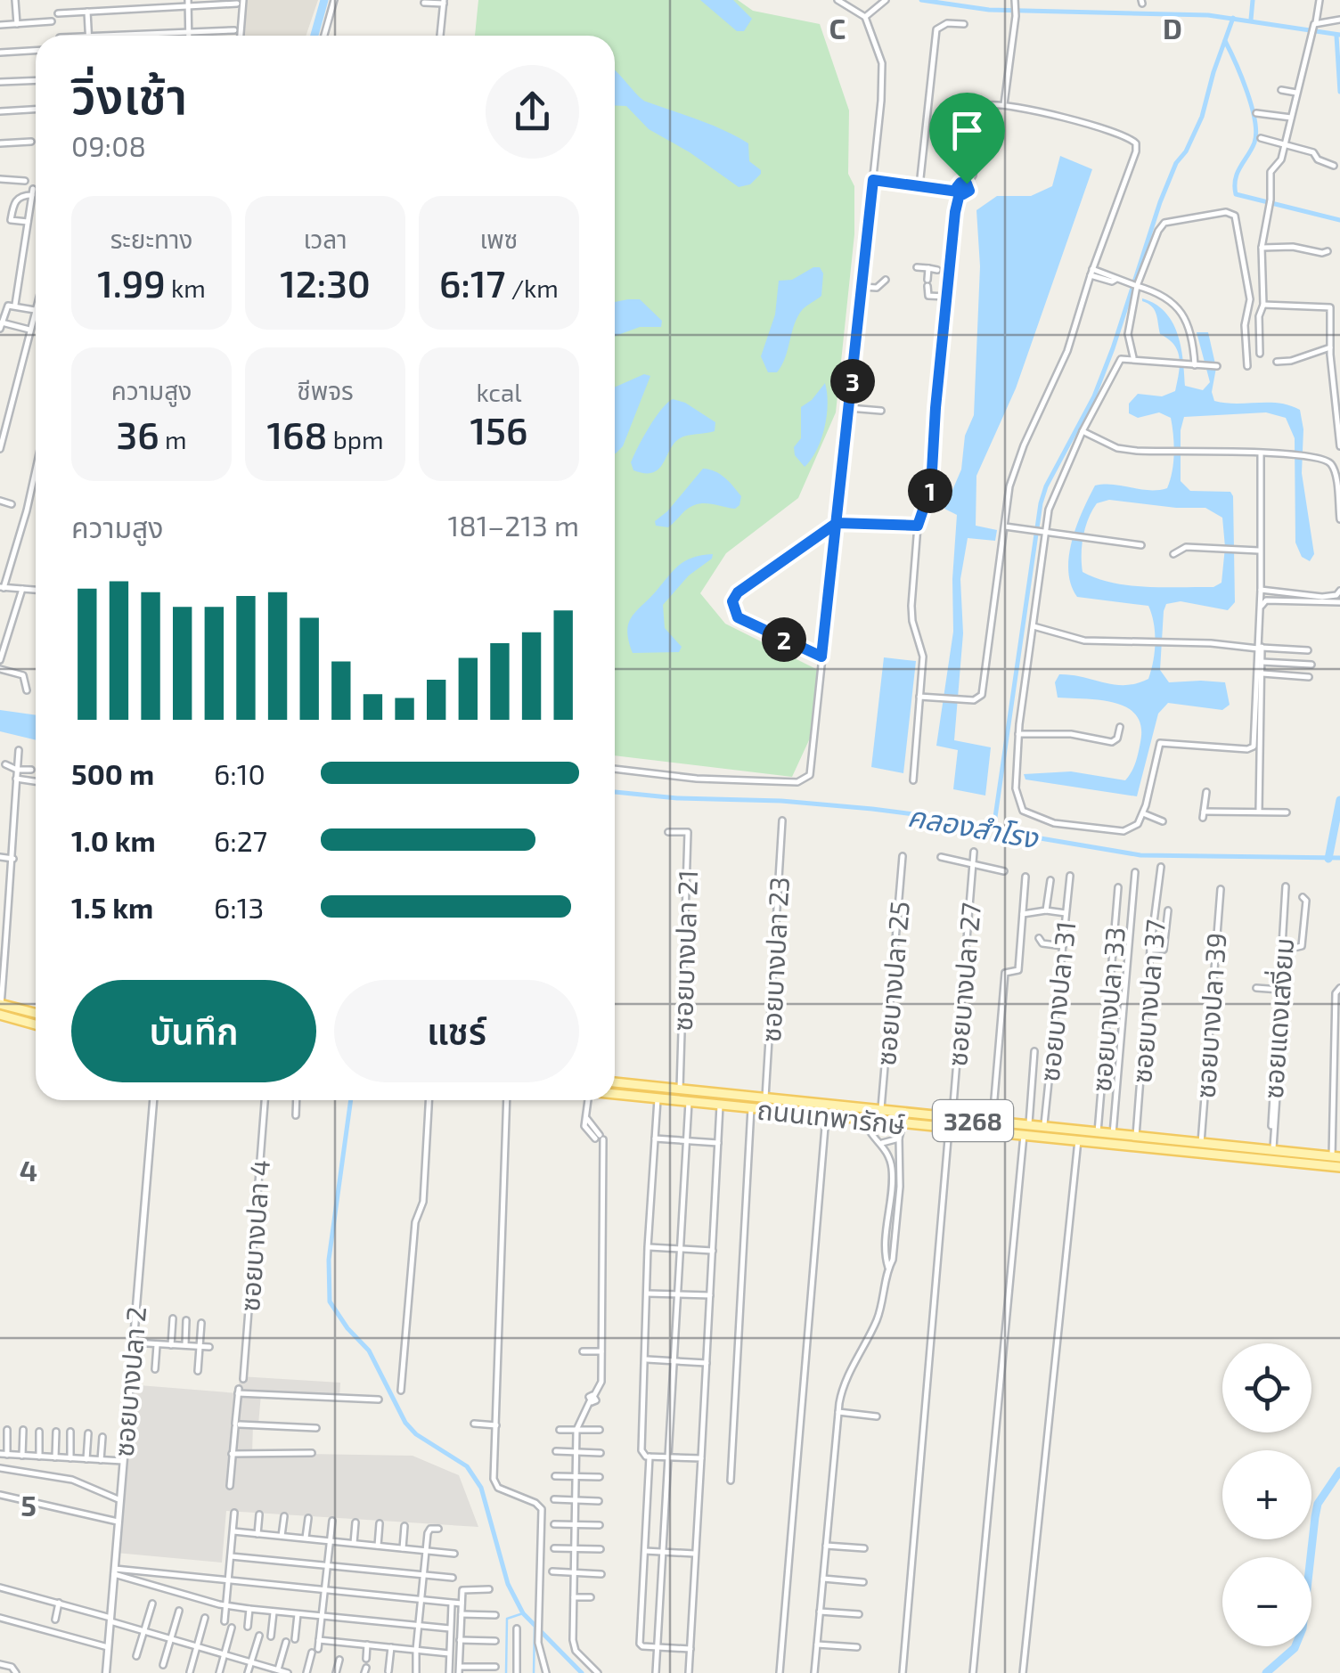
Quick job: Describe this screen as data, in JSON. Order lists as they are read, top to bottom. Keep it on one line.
{"streets":{"main road":["ถนนเทพารักษ์","3268"],"street":["ซอยบางปลา 21","ซอยบางปลา 23","ซอยบางปลา 25","ซอยบางปลา 27","ซอยบางปลา 31","ซอยบางปลา 37","ซอยบางปลา 33","ซอยบางปลา 39","ซอยแดงเสงี่ยม","ซอยบางปลา 4","ซอยบางปลา 2"]},"crossings":[["ซอยบางปลา 21","ถนนเทพารักษ์"],["ซอยบางปลา 23","ถนนเทพารักษ์"],["ซอยบางปลา 25","ถนนเทพารักษ์"],["ซอยบางปลา 27","ถนนเทพารักษ์"],["ซอยบางปลา 31","ถนนเทพารักษ์"],["ซอยบางปลา 37","ถนนเทพารักษ์"],["ซอยบางปลา 33","ถนนเทพารักษ์"],["ซอยบางปลา 39","ถนนเทพารักษ์"],["ซอยแดงเสงี่ยม","ถนนเทพารักษ์"]],"water":["คลองสำโรง"],"page":{"heading":["วิ่งเช้า","09:08"],"stats":[["ระยะทาง","1.99 km"],["เวลา","12:30"],["เพซ","6:17 /km"],["ความสูง","36 m"],["ชีพจร","168 bpm"],["kcal","156"]],"pins":["3","1","2"],"chart":["ความสูง","181–213 m"],"list":[{"name":"500 m","note":"6:10"},{"name":"1.0 km","note":"6:27"},{"name":"1.5 km","note":"6:13"}],"buttons":["บันทึก","แชร์"],"map_buttons":["+","−"]},"grid":{"columns":["C","D"],"rows":["4","5"]}}
